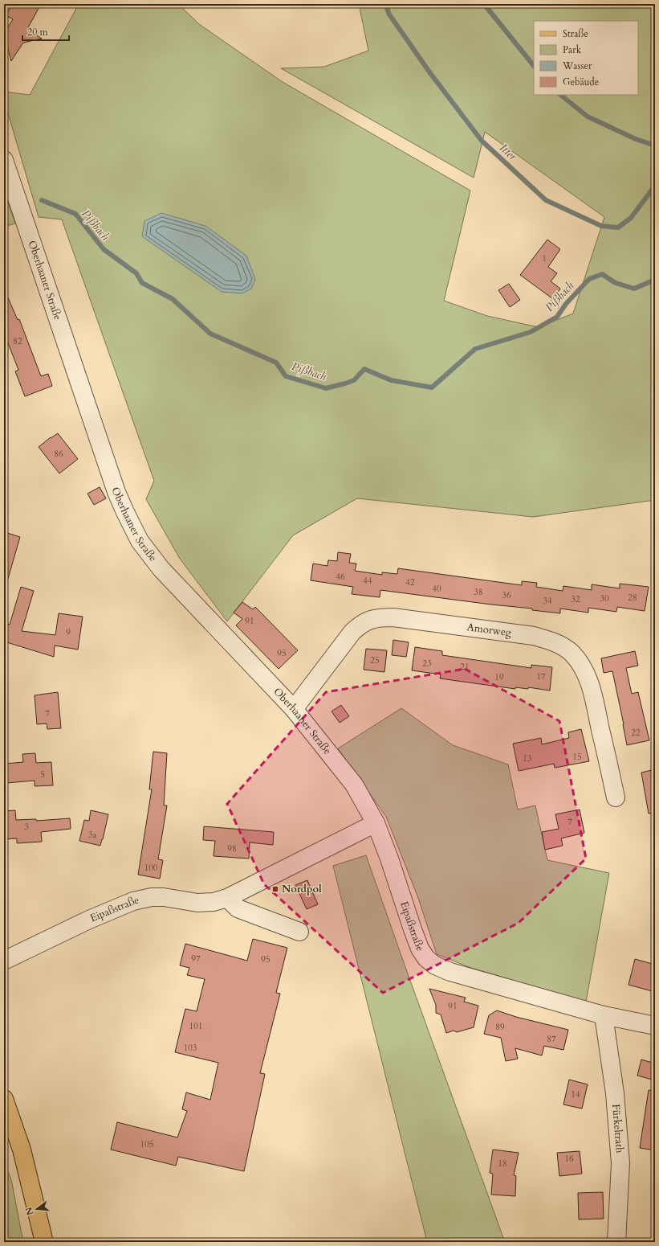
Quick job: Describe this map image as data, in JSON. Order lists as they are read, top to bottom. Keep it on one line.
{"streets":{"street":["Oberhaaner Straße","Amorweg","Eipaßstraße","Fürkeltrath"]},"crossings":[["Oberhaaner Straße","Amorweg"],["Oberhaaner Straße","Eipaßstraße"],["Eipaßstraße","Fürkeltrath"]],"water":["Itter","Pißbach"],"places":{"transit":["Nordpol"]},"house_numbers":["1","82","86","46","44","42","40","38","36","28","30","32","34","91","9","95","25","23","21","17","19","7","22","15","13","5","7","3","3a","98","100","97","95","91","101","89","87","103","14","105","16","18"],"legend":["Straße","Park","Wasser","Gebäude"],"scale_bar":"20 m","north":"left"}
